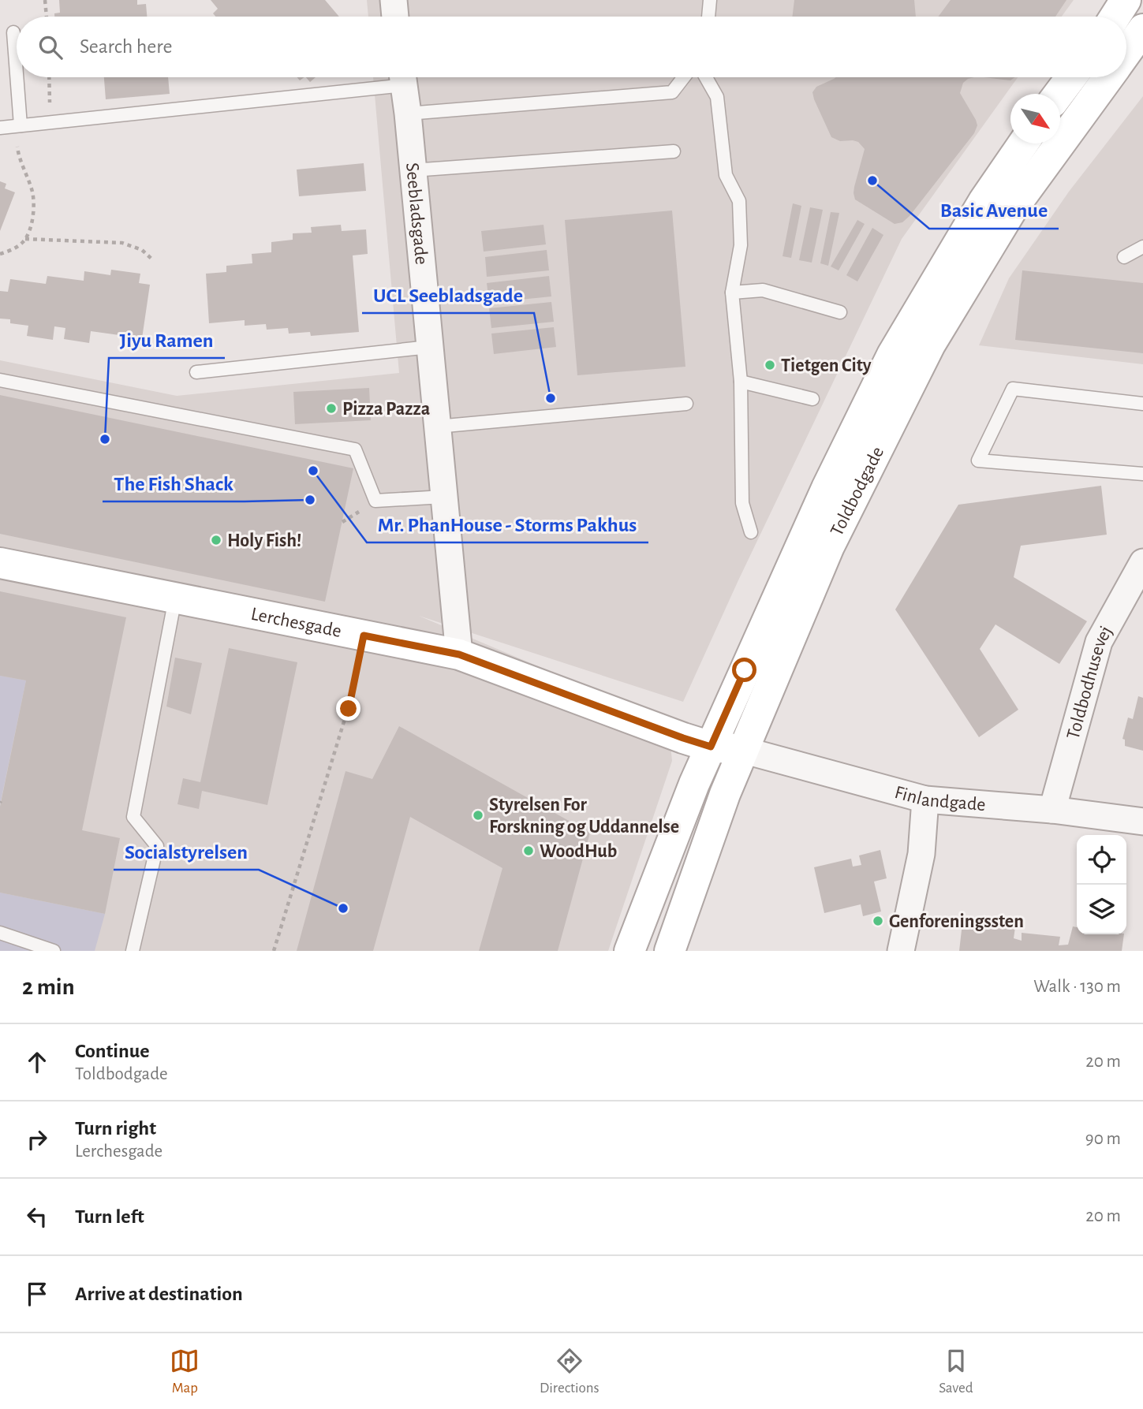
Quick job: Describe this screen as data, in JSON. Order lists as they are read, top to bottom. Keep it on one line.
{"streets":{"main road":["Toldbodgade","Lerchesgade"],"street":["Seebladsgade","Toldbodhusevej","Finlandgade"]},"crossings":[["Seebladsgade","Lerchesgade"],["Toldbodgade","Lerchesgade"],["Toldbodgade","Finlandgade"],["Lerchesgade","Finlandgade"],["Toldbodhusevej","Finlandgade"]],"places":["Basic Avenue","Tietgen City","UCL Seebladsgade","Pizza Pazza","Jiyu Ramen","Mr. PhanHouse - Storms Pakhus","The Fish Shack","Holy Fish!","Styrelsen For Forskning og Uddannelse","WoodHub","Socialstyrelsen","Genforeningssten"],"north":"bottom right","page":{"search":"Search here","heading":["2 min","Walk · 130 m"],"list":[["Continue","Toldbodgade","20 m"],["Turn right","Lerchesgade","90 m"],["Turn left","20 m"],"Arrive at destination"],"nav":["Map","Directions","Saved"]}}
